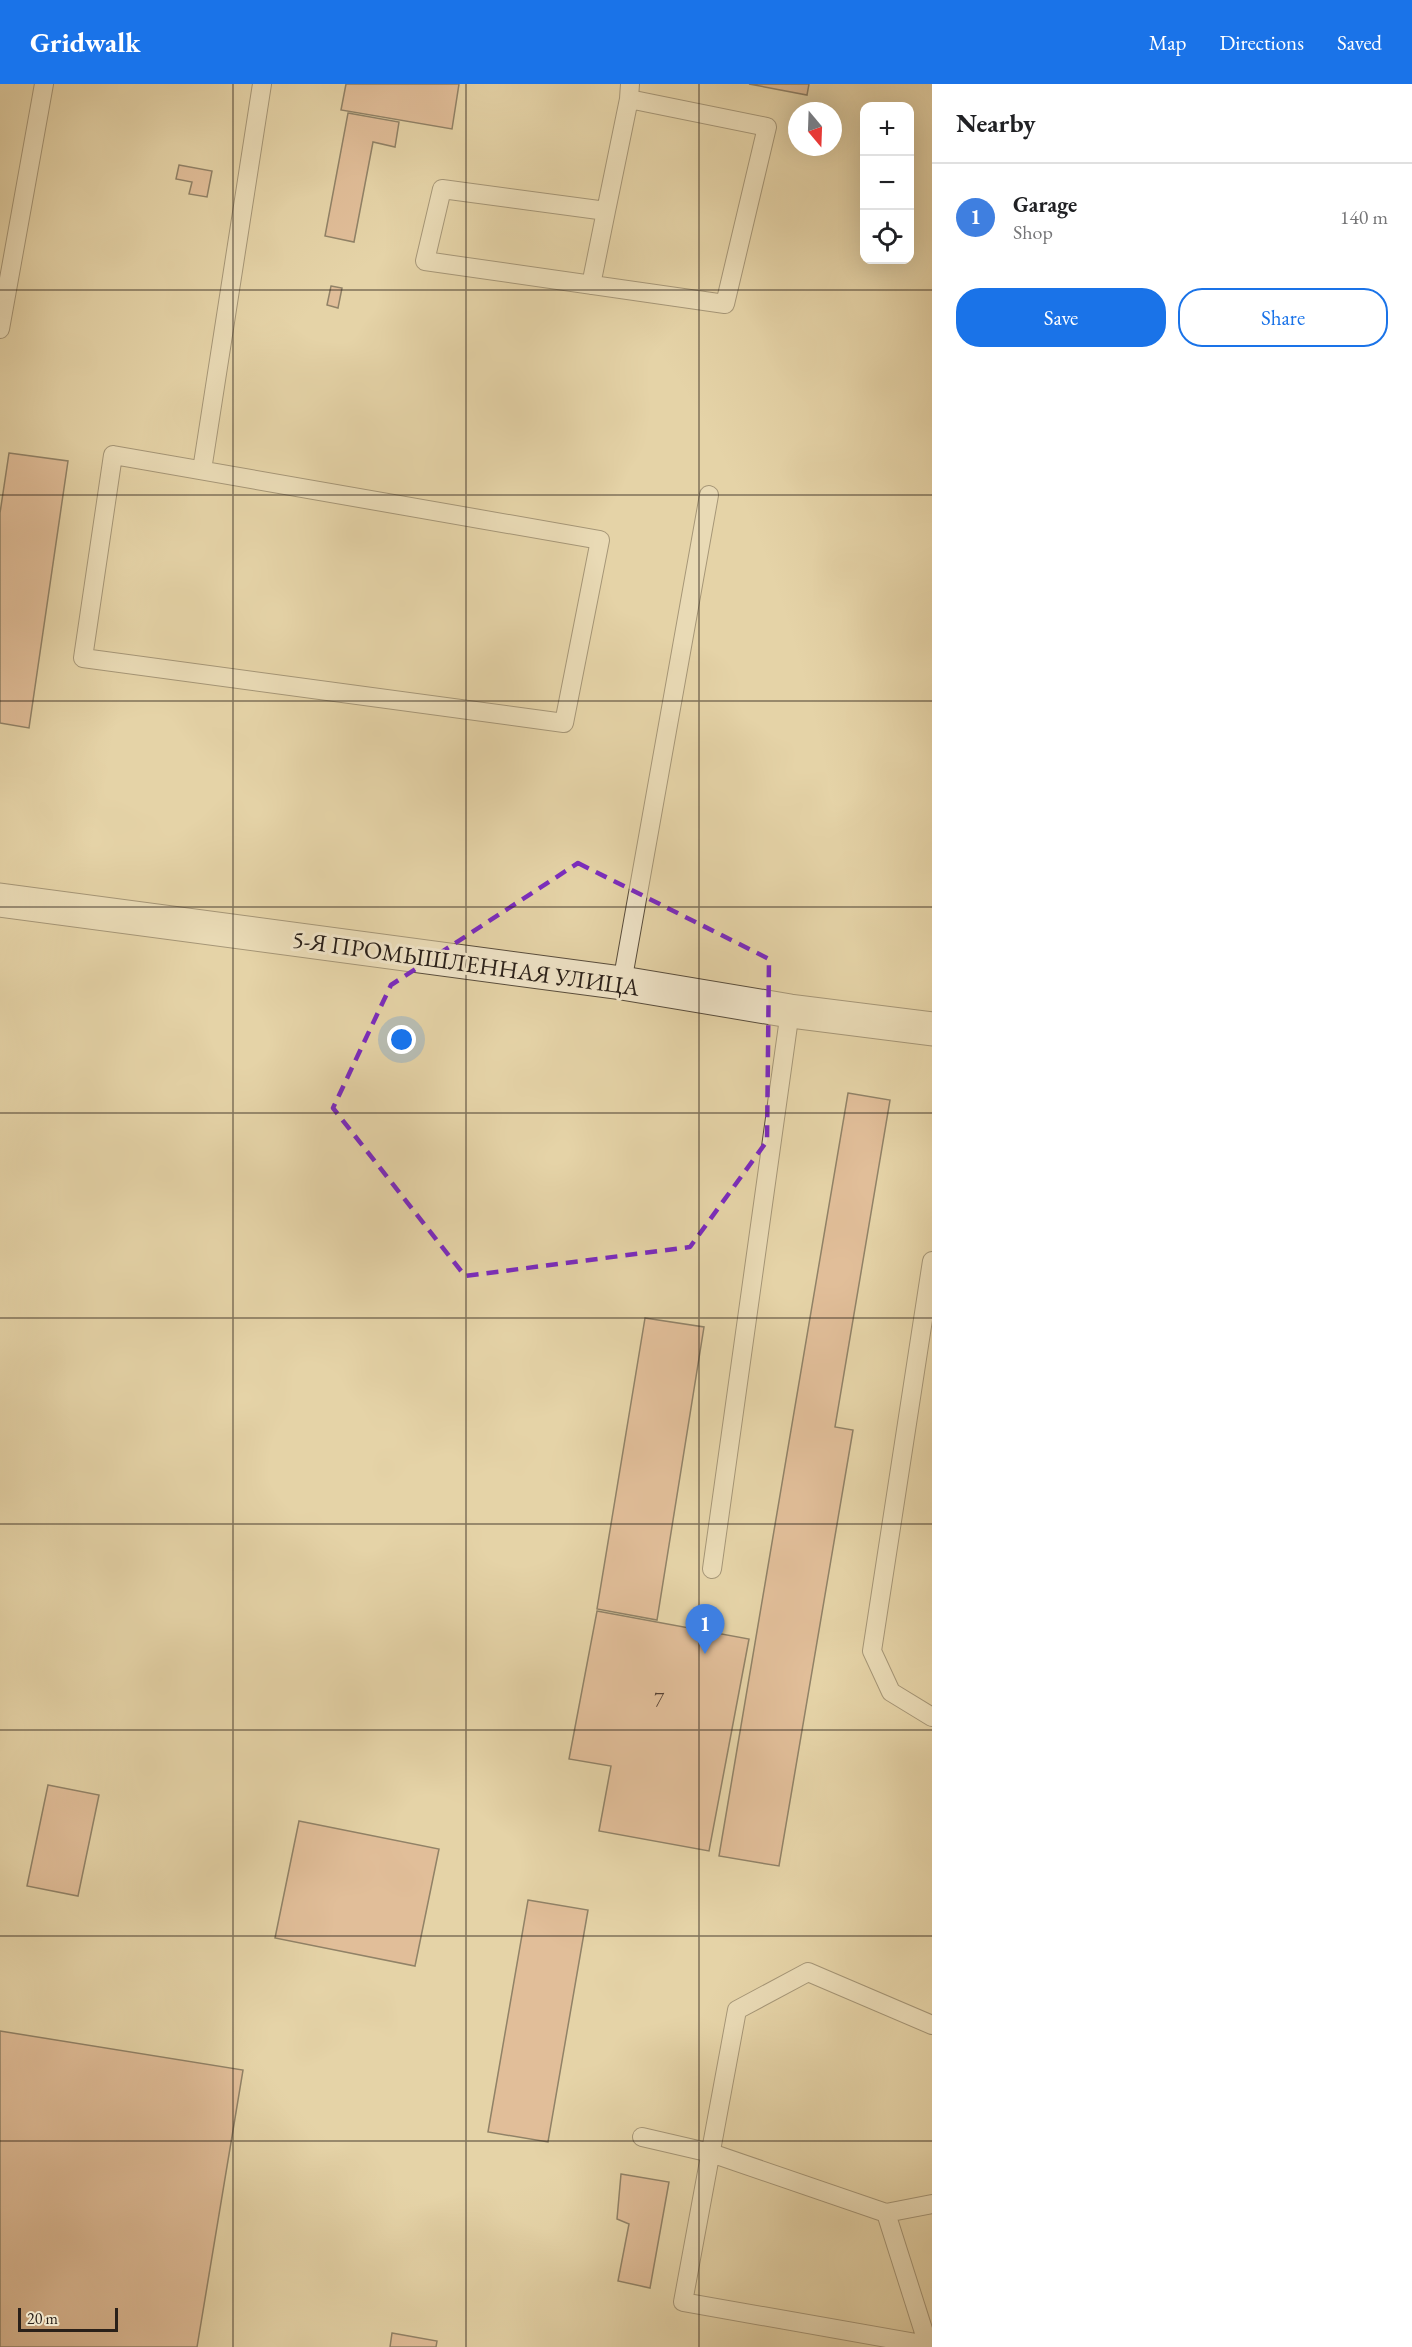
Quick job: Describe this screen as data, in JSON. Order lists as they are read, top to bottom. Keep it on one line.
{"streets":{"street":["5-Я ПРОМЫШЛЕННАЯ УЛИЦА"]},"house_numbers":["7"],"scale_bar":"20 m","north":"bottom","page":{"header":"Gridwalk","nav":["Map","Directions","Saved"],"heading":"Nearby","map_buttons":["+","−"],"list":[{"mark":"1","name":"Garage","note":"Shop","value":"140 m"}],"buttons":["Save","Share"],"pins":"1","scale":"20 m"}}
